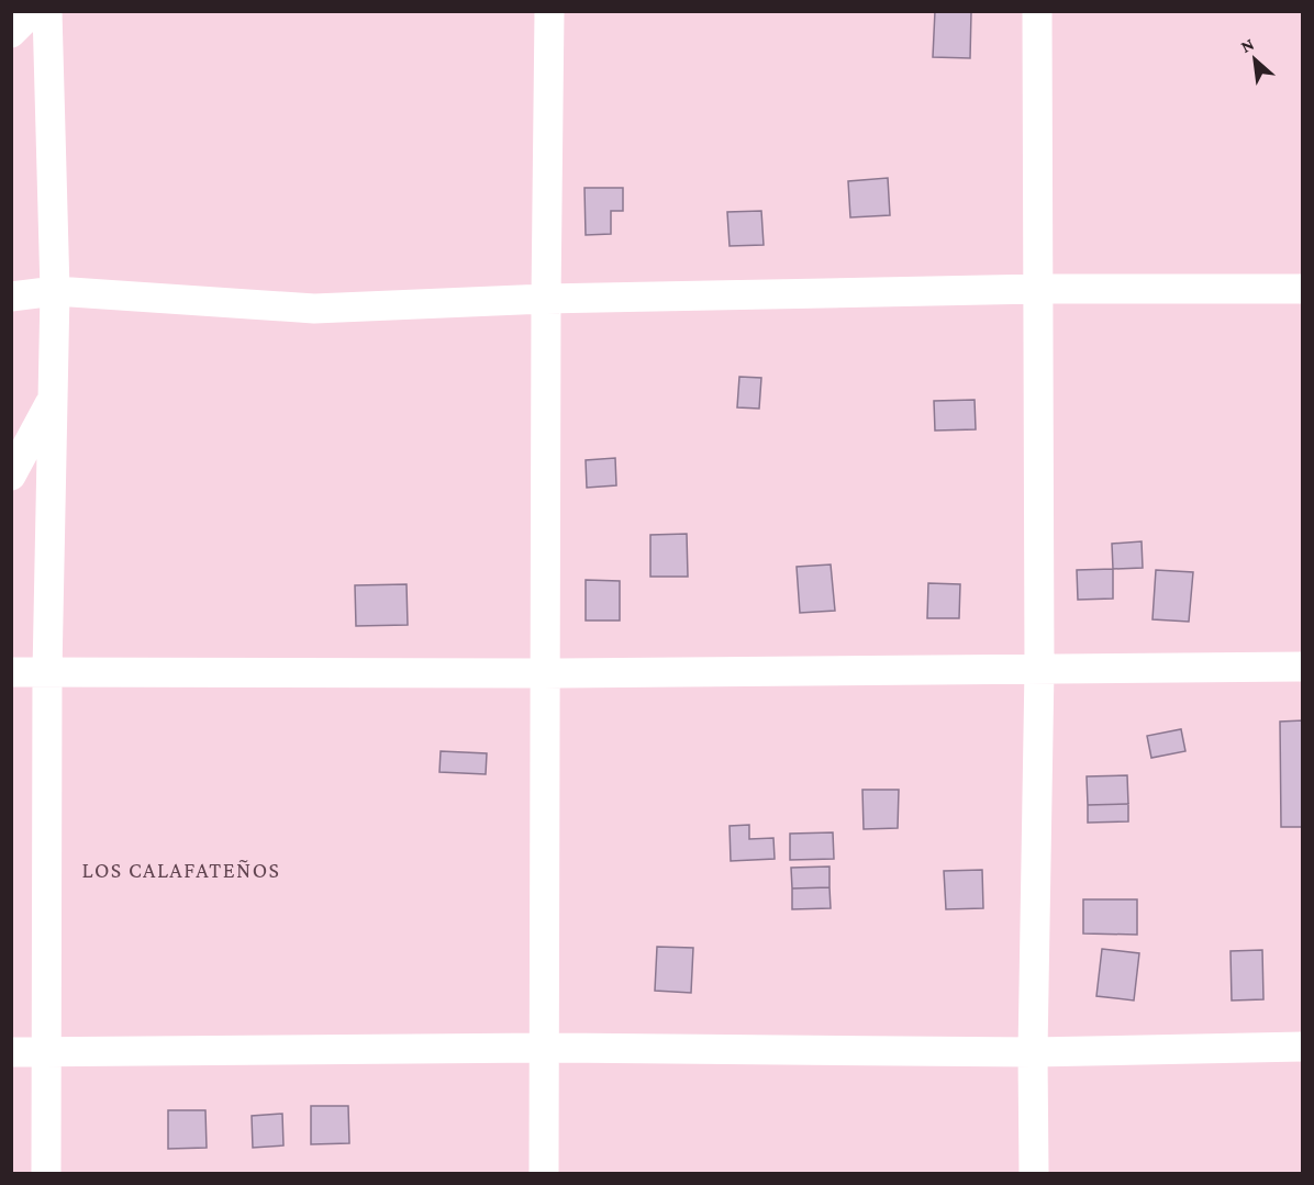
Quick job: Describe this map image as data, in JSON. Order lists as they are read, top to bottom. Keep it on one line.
{"districts":["LOS CALAFATEÑOS"],"north":"top left"}
